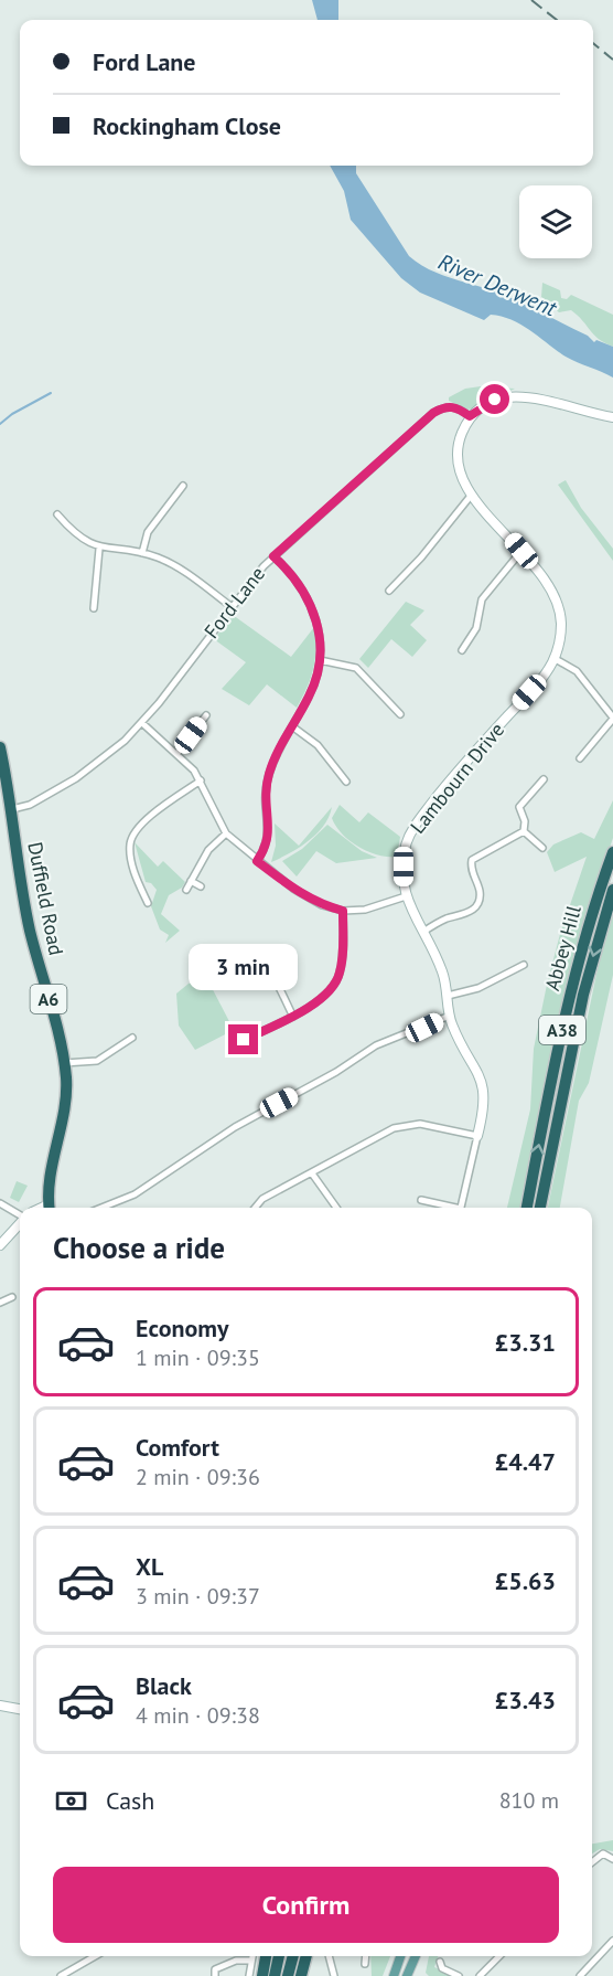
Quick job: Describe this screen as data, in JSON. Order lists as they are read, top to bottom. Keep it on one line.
{"streets":{"highway":["Duffield Road","Abbey Hill","A6","A38"],"street":["Ford Lane","Lambourn Drive"]},"crossings":[["Ford Lane","Lambourn Drive"],["Ford Lane","Duffield Road"]],"water":["River Derwent"],"page":{"banner":["Ford Lane","Rockingham Close"],"bubble":"3 min","heading":"Choose a ride","list":[{"name":"Economy","note":"1 min · 09:35","value":"£3.31"},{"name":"Comfort","note":"2 min · 09:36","value":"£4.47"},{"name":"XL","note":"3 min · 09:37","value":"£5.63"},{"name":"Black","note":"4 min · 09:38","value":"£3.43"}],"pay":["Cash","810 m"],"buttons":"Confirm"}}
